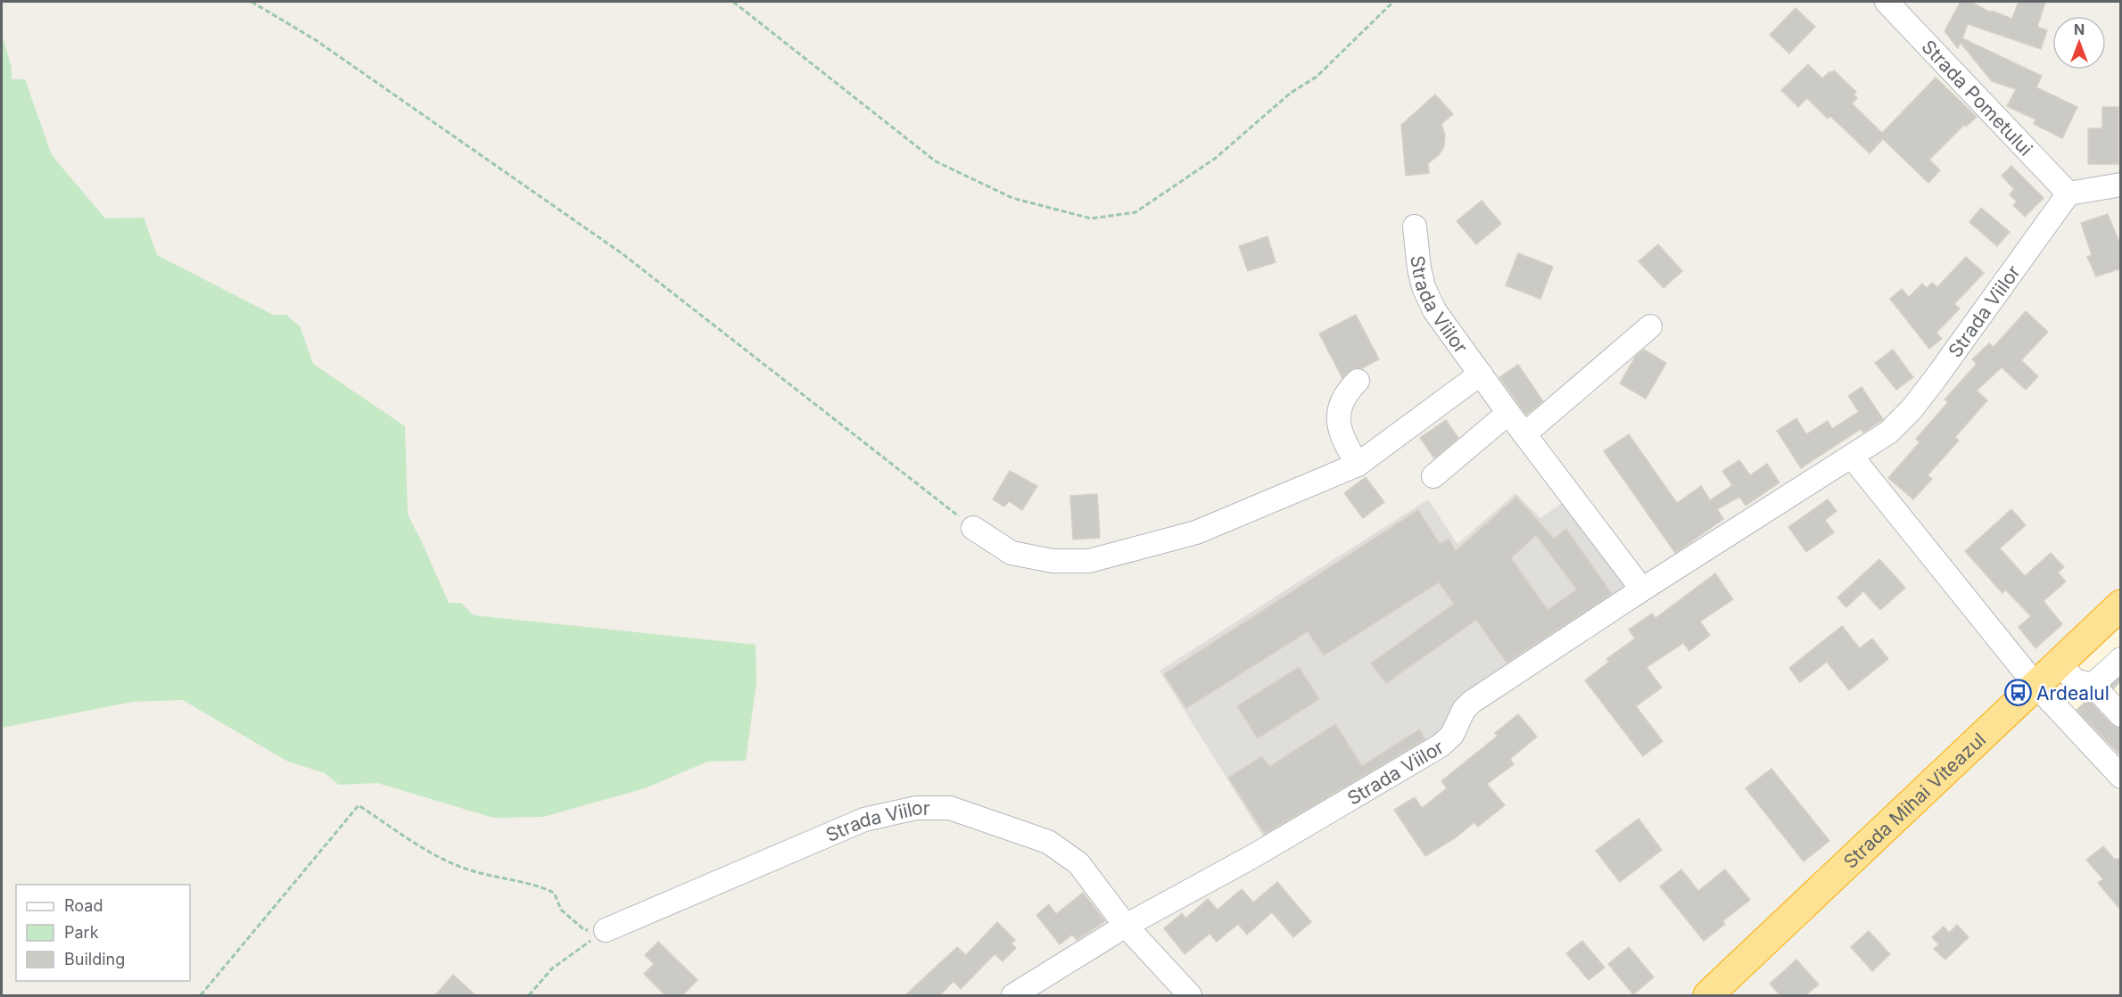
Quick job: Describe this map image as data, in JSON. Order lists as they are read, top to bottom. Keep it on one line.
{"streets":{"highway":["Strada Mihai Viteazul"],"street":["Strada Pometului","Strada Viilor"]},"crossings":[["Strada Pometului","Strada Viilor"]],"places":{"bus stop":["Ardealul"]},"legend":["Road","Park","Building"],"north":"top"}
